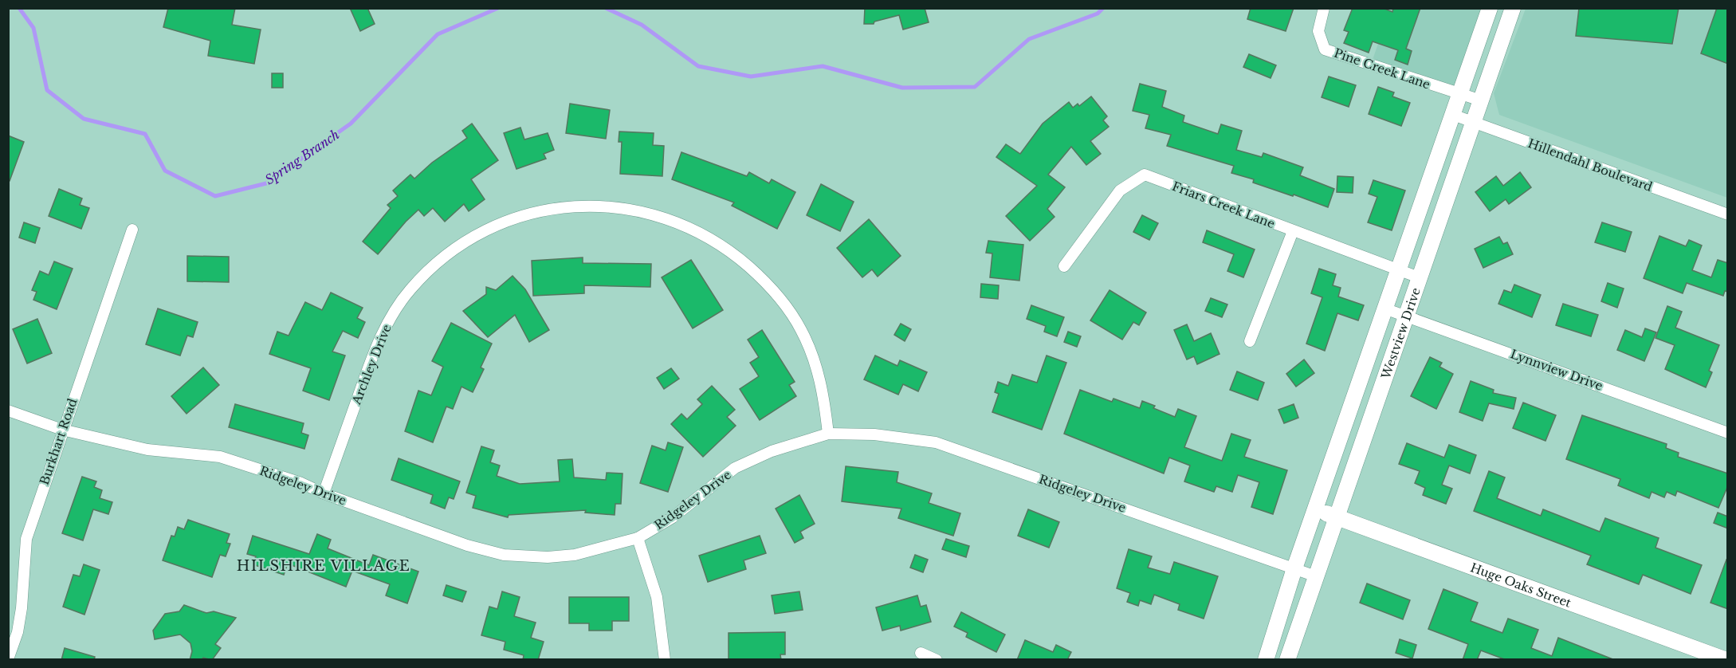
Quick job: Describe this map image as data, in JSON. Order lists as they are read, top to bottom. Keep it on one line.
{"streets":{"main road":["Westview Drive","Huge Oaks Street"],"street":["Pine Creek Lane","Hillendahl Boulevard","Friars Creek Lane","Archley Drive","Lynnview Drive","Burkhart Road","Ridgeley Drive"]},"crossings":[["Pine Creek Lane","Westview Drive"],["Hillendahl Boulevard","Westview Drive"],["Friars Creek Lane","Westview Drive"],["Westview Drive","Lynnview Drive"],["Westview Drive","Ridgeley Drive"],["Westview Drive","Huge Oaks Street"],["Archley Drive","Ridgeley Drive"],["Burkhart Road","Ridgeley Drive"]],"districts":["HILSHIRE VILLAGE"],"water":["Spring Branch"]}
